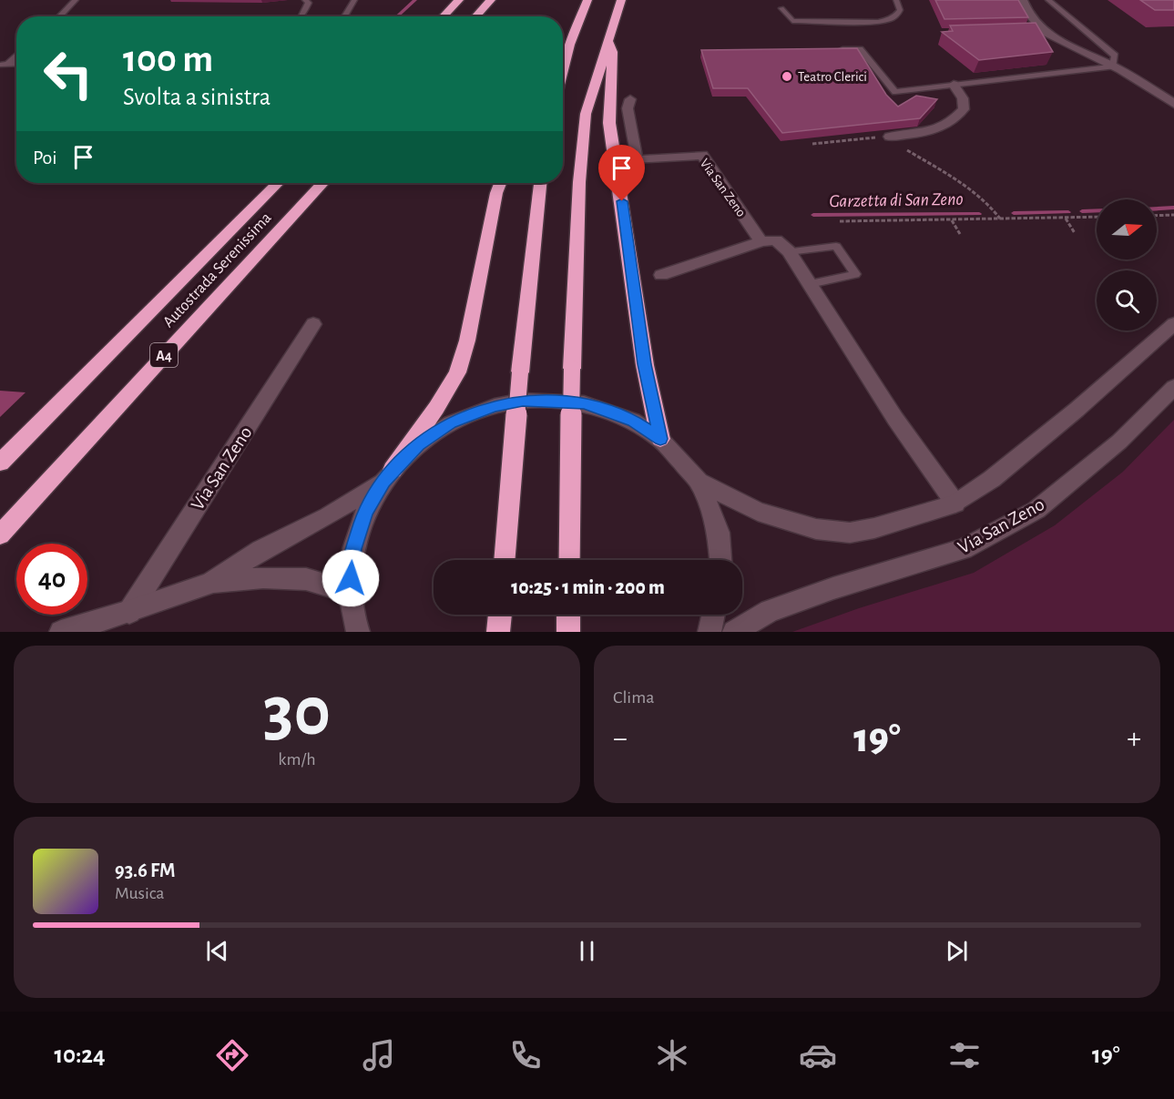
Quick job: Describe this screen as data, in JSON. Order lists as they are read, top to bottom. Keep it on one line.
{"streets":{"highway":["Autostrada Serenissima","A4"],"street":["Via San Zeno"]},"water":["Garzetta di San Zeno"],"places":["Teatro Clerici"],"north":"right","page":{"turn":["100 m","Svolta a sinistra"],"then":"Poi","limit":"40","trip":"10:25 · 1 min · 200 m","tile":[["30","km/h"],"Clima"],"heat":["−","19°","+"],"song":["93.6 FM","Musica"],"tabs":["10:24","19°"]}}
